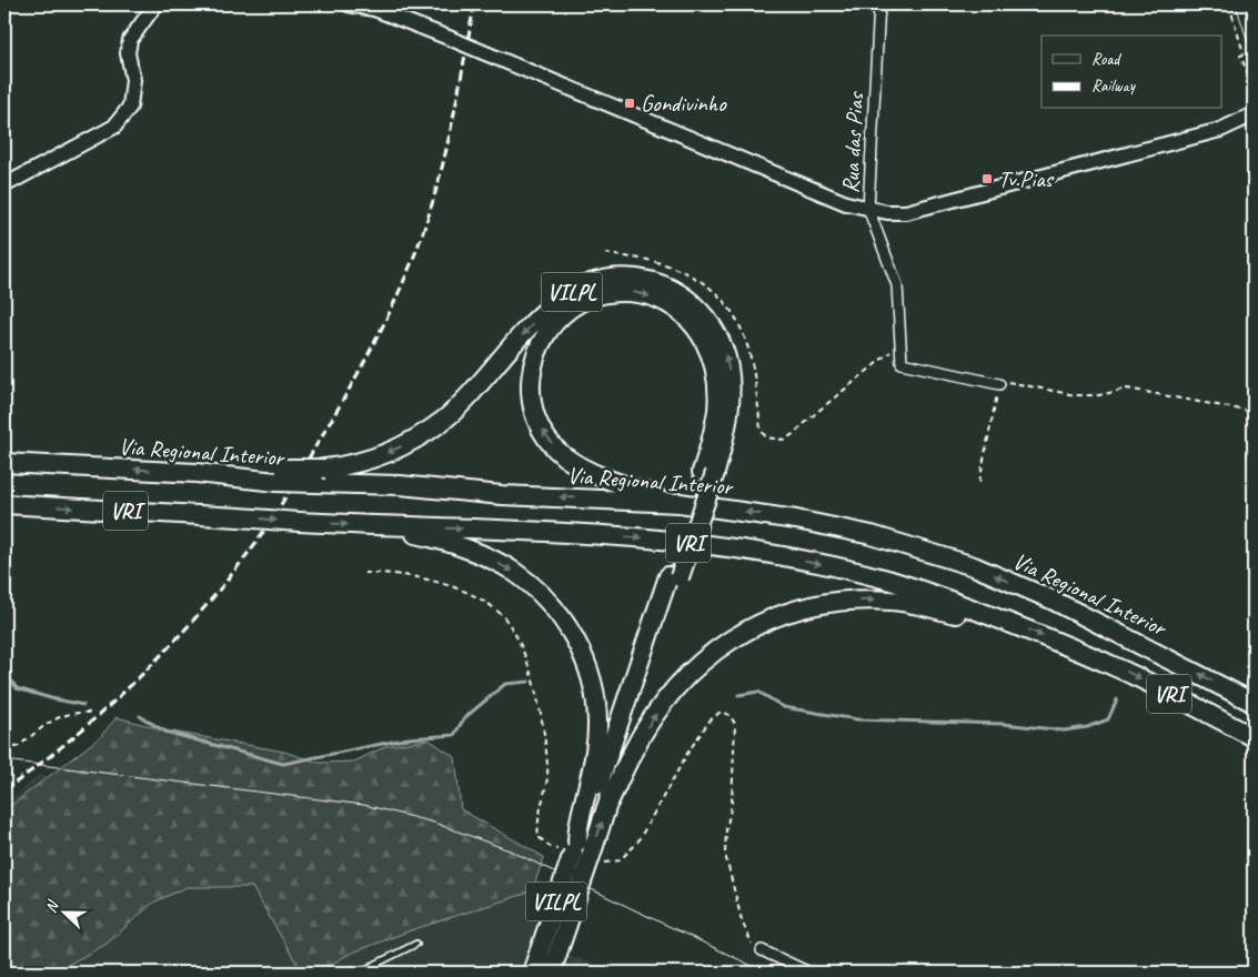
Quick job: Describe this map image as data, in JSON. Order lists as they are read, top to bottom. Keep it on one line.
{"streets":{"highway":["VILPL","Via Regional Interior","VRI"],"street":["Rua das Pias"]},"crossings":[["VILPL","Via Regional Interior"],["VILPL","VRI"]],"places":{"transit":["Gondivinho","Tv.Pias"]},"legend":["Road","Railway"],"north":"left"}
